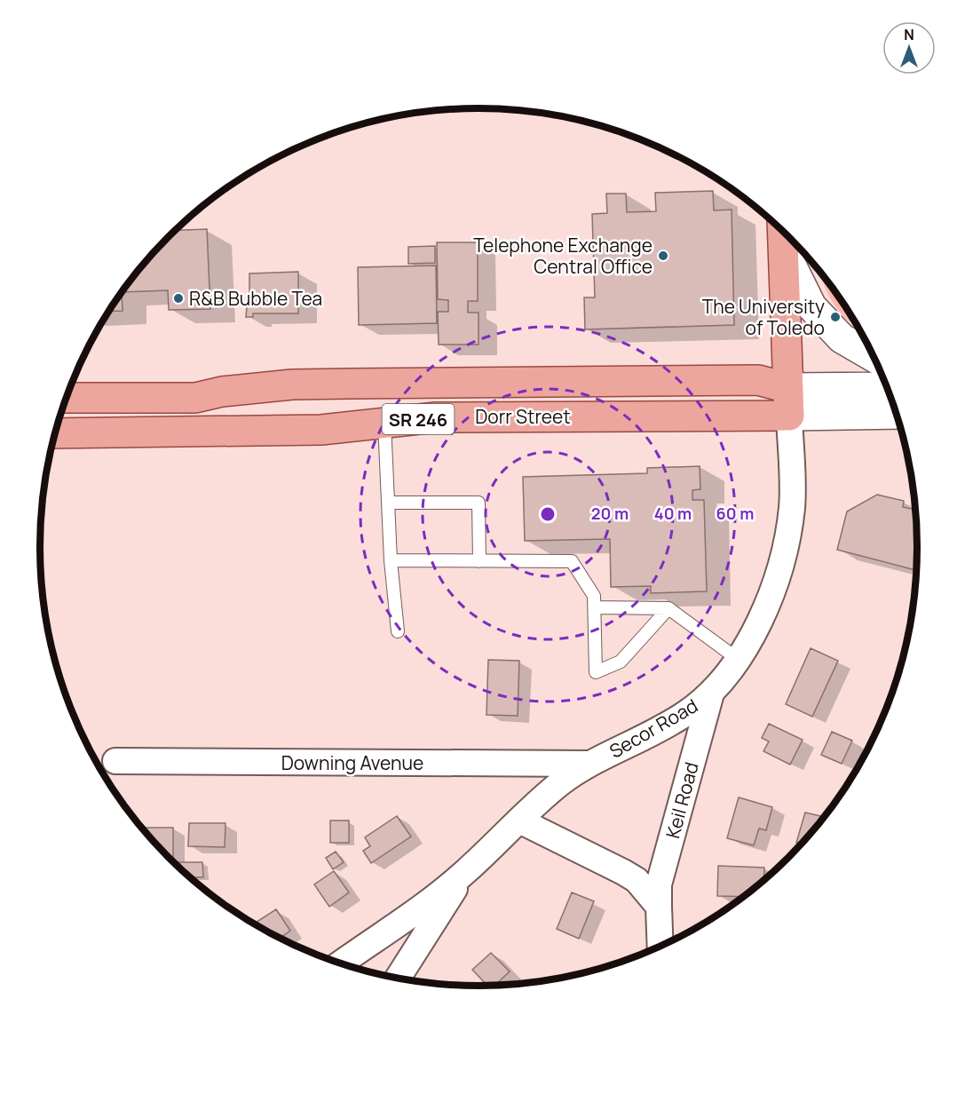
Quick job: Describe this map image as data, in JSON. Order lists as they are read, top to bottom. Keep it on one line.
{"streets":{"main road":["Dorr Street","SR 246","Secor Road"],"street":["Downing Avenue","Keil Road"]},"crossings":[["Dorr Street","Secor Road"],["Secor Road","Downing Avenue"],["Secor Road","Keil Road"]],"places":["Telephone Exchange Central Office","R&B Bubble Tea","The University of Toledo"],"north":"top","rings":["20 m","40 m","60 m"]}
